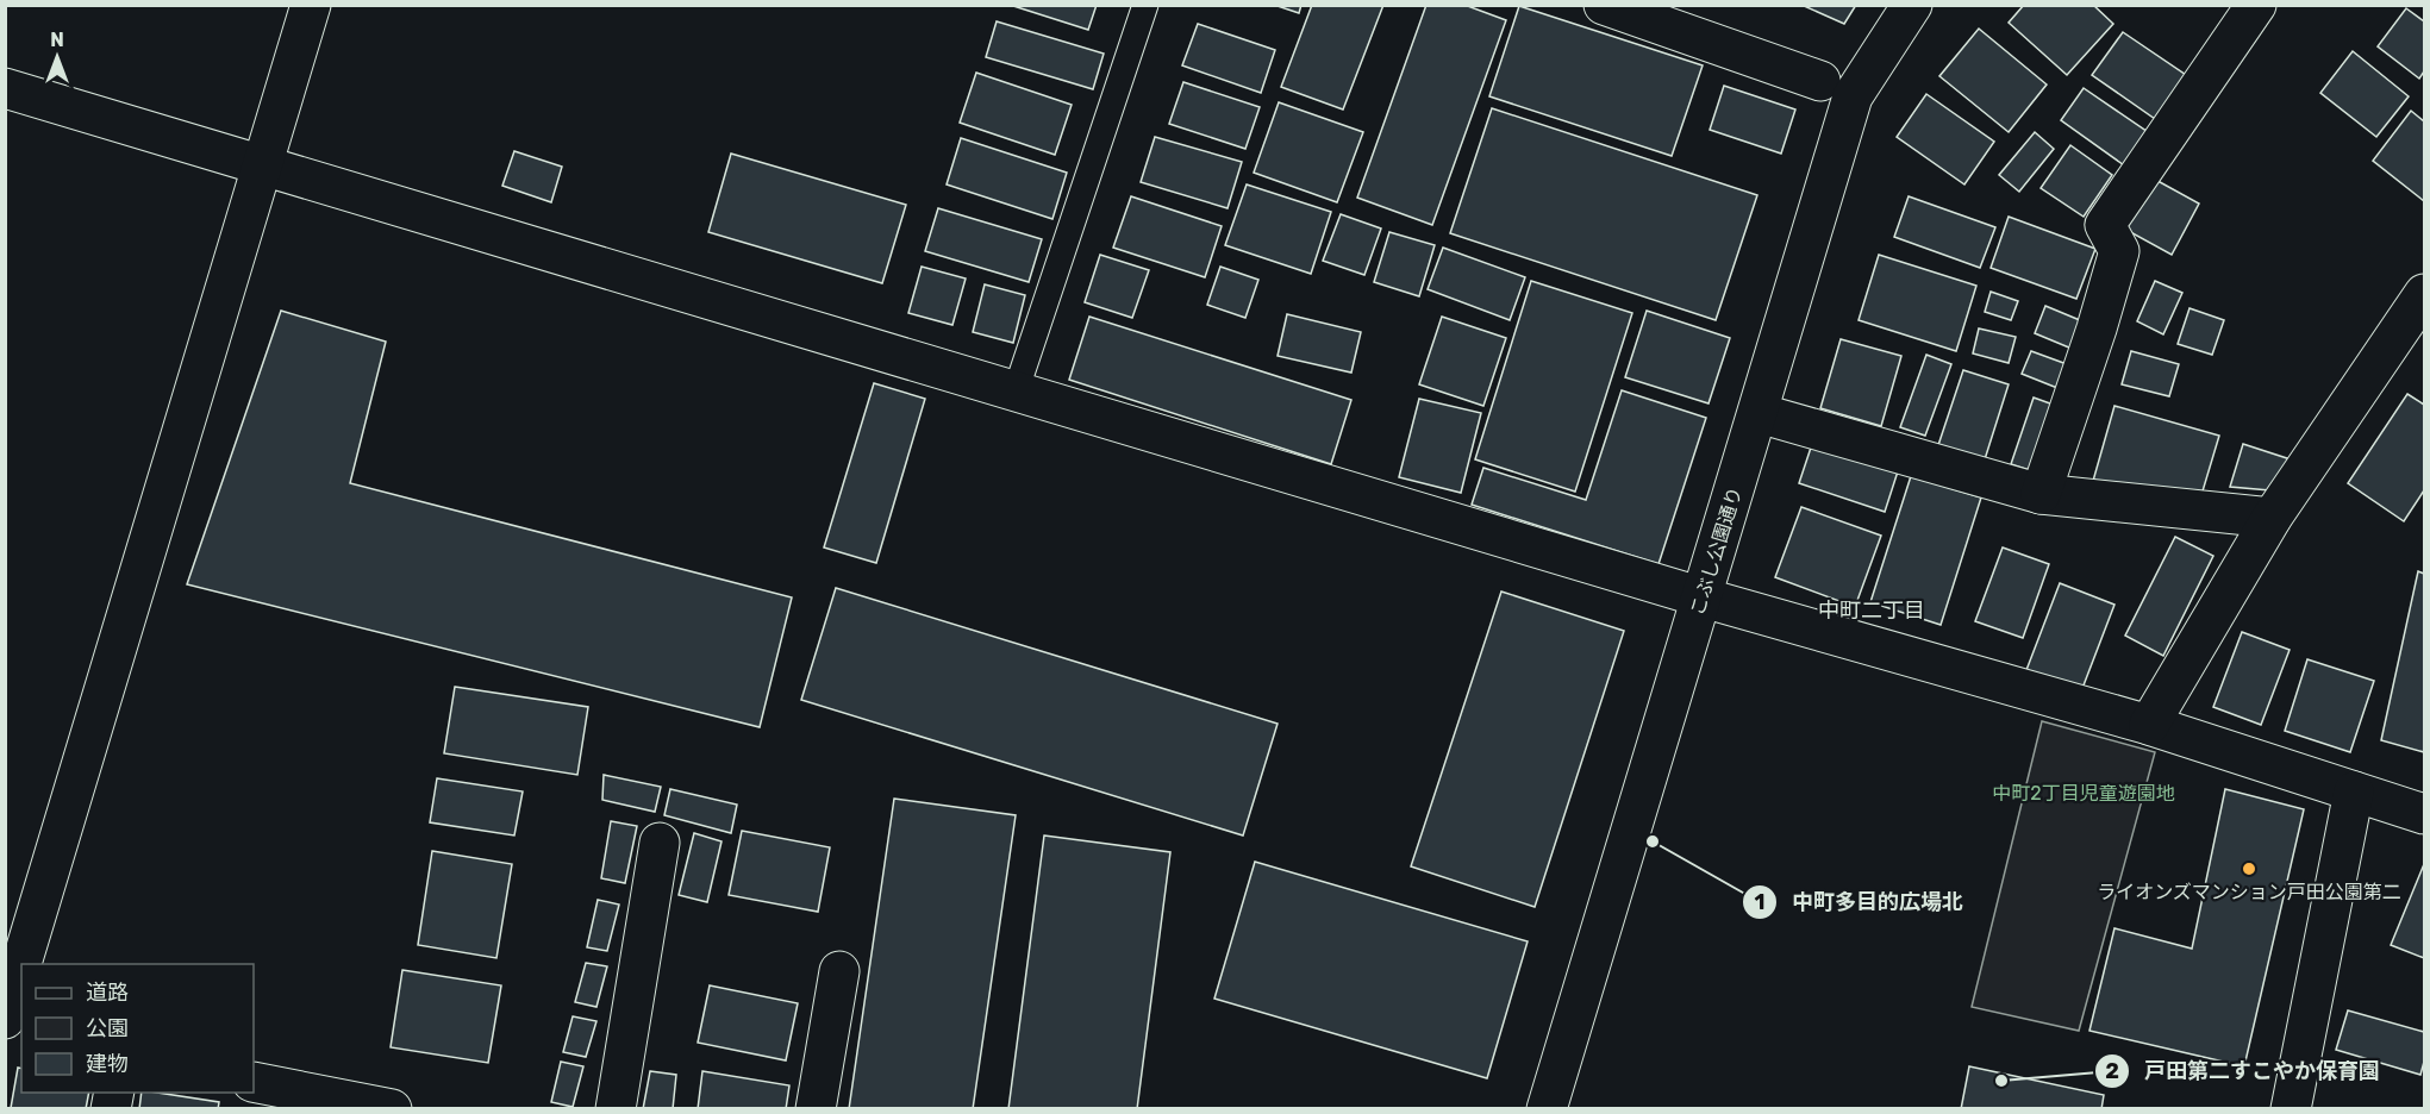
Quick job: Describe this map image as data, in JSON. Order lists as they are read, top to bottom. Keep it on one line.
{"streets":{"street":["こぶし公園通り"]},"districts":["中町二丁目"],"parks":["中町2丁目児童遊園地"],"places":["中町多目的広場北","ライオンズマンション戸田公園第二","戸田第二すこやか保育園"],"legend":["道路","公園","建物"],"north":"top"}
